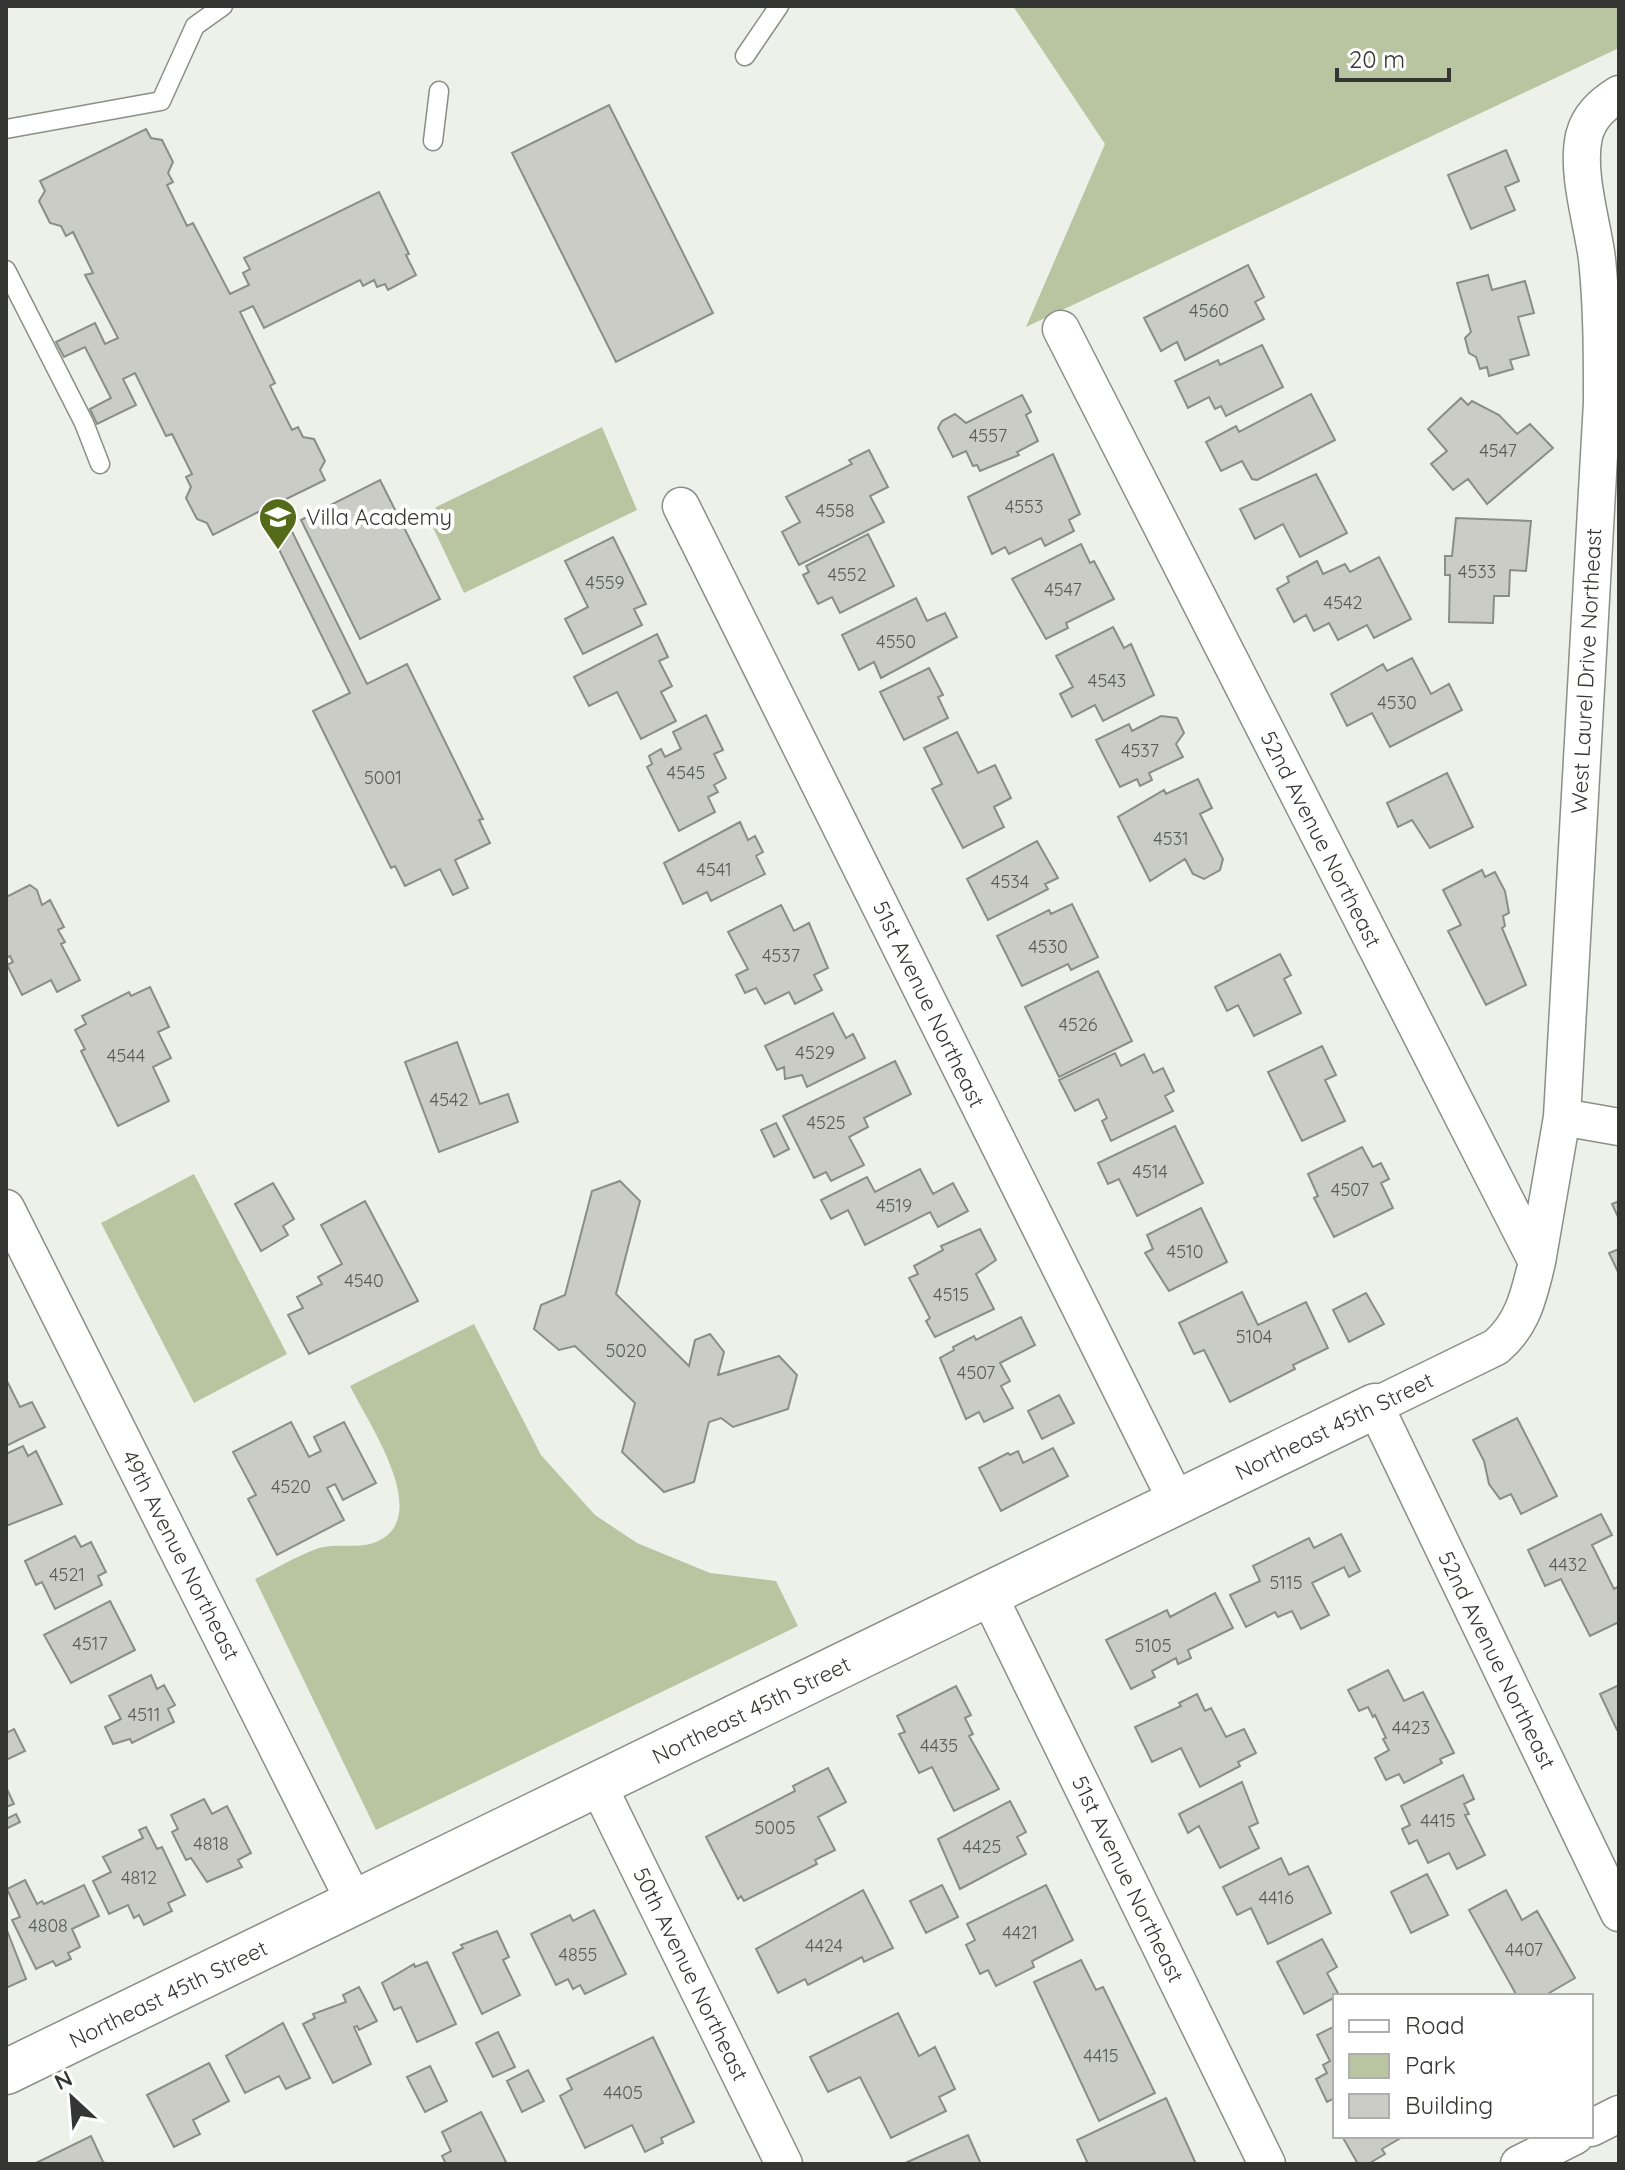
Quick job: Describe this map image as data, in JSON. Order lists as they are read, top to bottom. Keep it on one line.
{"streets":{"street":["West Laurel Drive Northeast","52nd Avenue Northeast","51st Avenue Northeast","Northeast 45th Street","49th Avenue Northeast","50th Avenue Northeast"]},"crossings":[["West Laurel Drive Northeast","52nd Avenue Northeast"],["West Laurel Drive Northeast","Northeast 45th Street"],["52nd Avenue Northeast","Northeast 45th Street"],["51st Avenue Northeast","Northeast 45th Street"],["Northeast 45th Street","49th Avenue Northeast"],["Northeast 45th Street","50th Avenue Northeast"]],"places":{"school or university":["Villa Academy"]},"house_numbers":["4560","4557","4547","4553","4558","4533","4552","4559","4547","4542","4550","4543","4530","4537","4545","5001","4531","4541","4534","4530","4537","4526","4529","4544","4542","4525","4514","4507","4519","4510","4540","4515","5104","5020","4507","4520","4432","4521","5115","4517","5105","4511","4423","4435","4415","5005","4818","4425","4812","4416","4808","4421","4424","4407","4855","4415","4405"],"legend":["Road","Park","Building"],"scale_bar":"20 m","north":"top left"}
